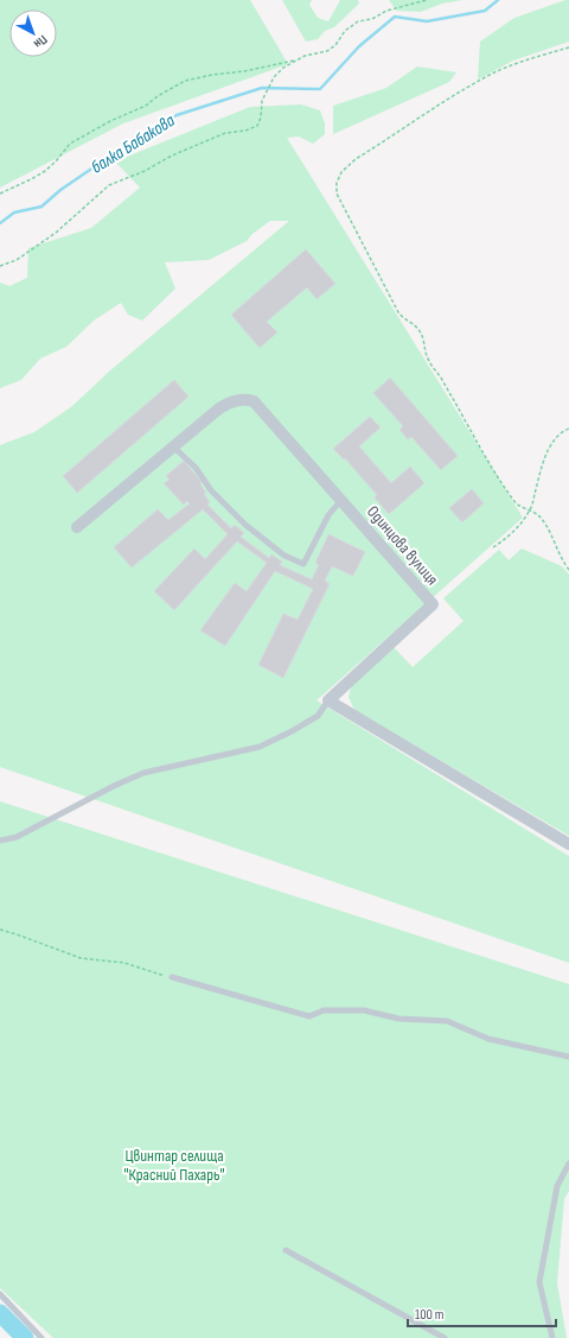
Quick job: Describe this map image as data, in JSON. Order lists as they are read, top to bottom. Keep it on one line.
{"streets":{"street":["Одинцова вулиця"]},"water":["балка Бабакова"],"parks":["Цвинтар селища \"Красний Пахарь\""],"scale_bar":"100 m","north":"bottom right"}
